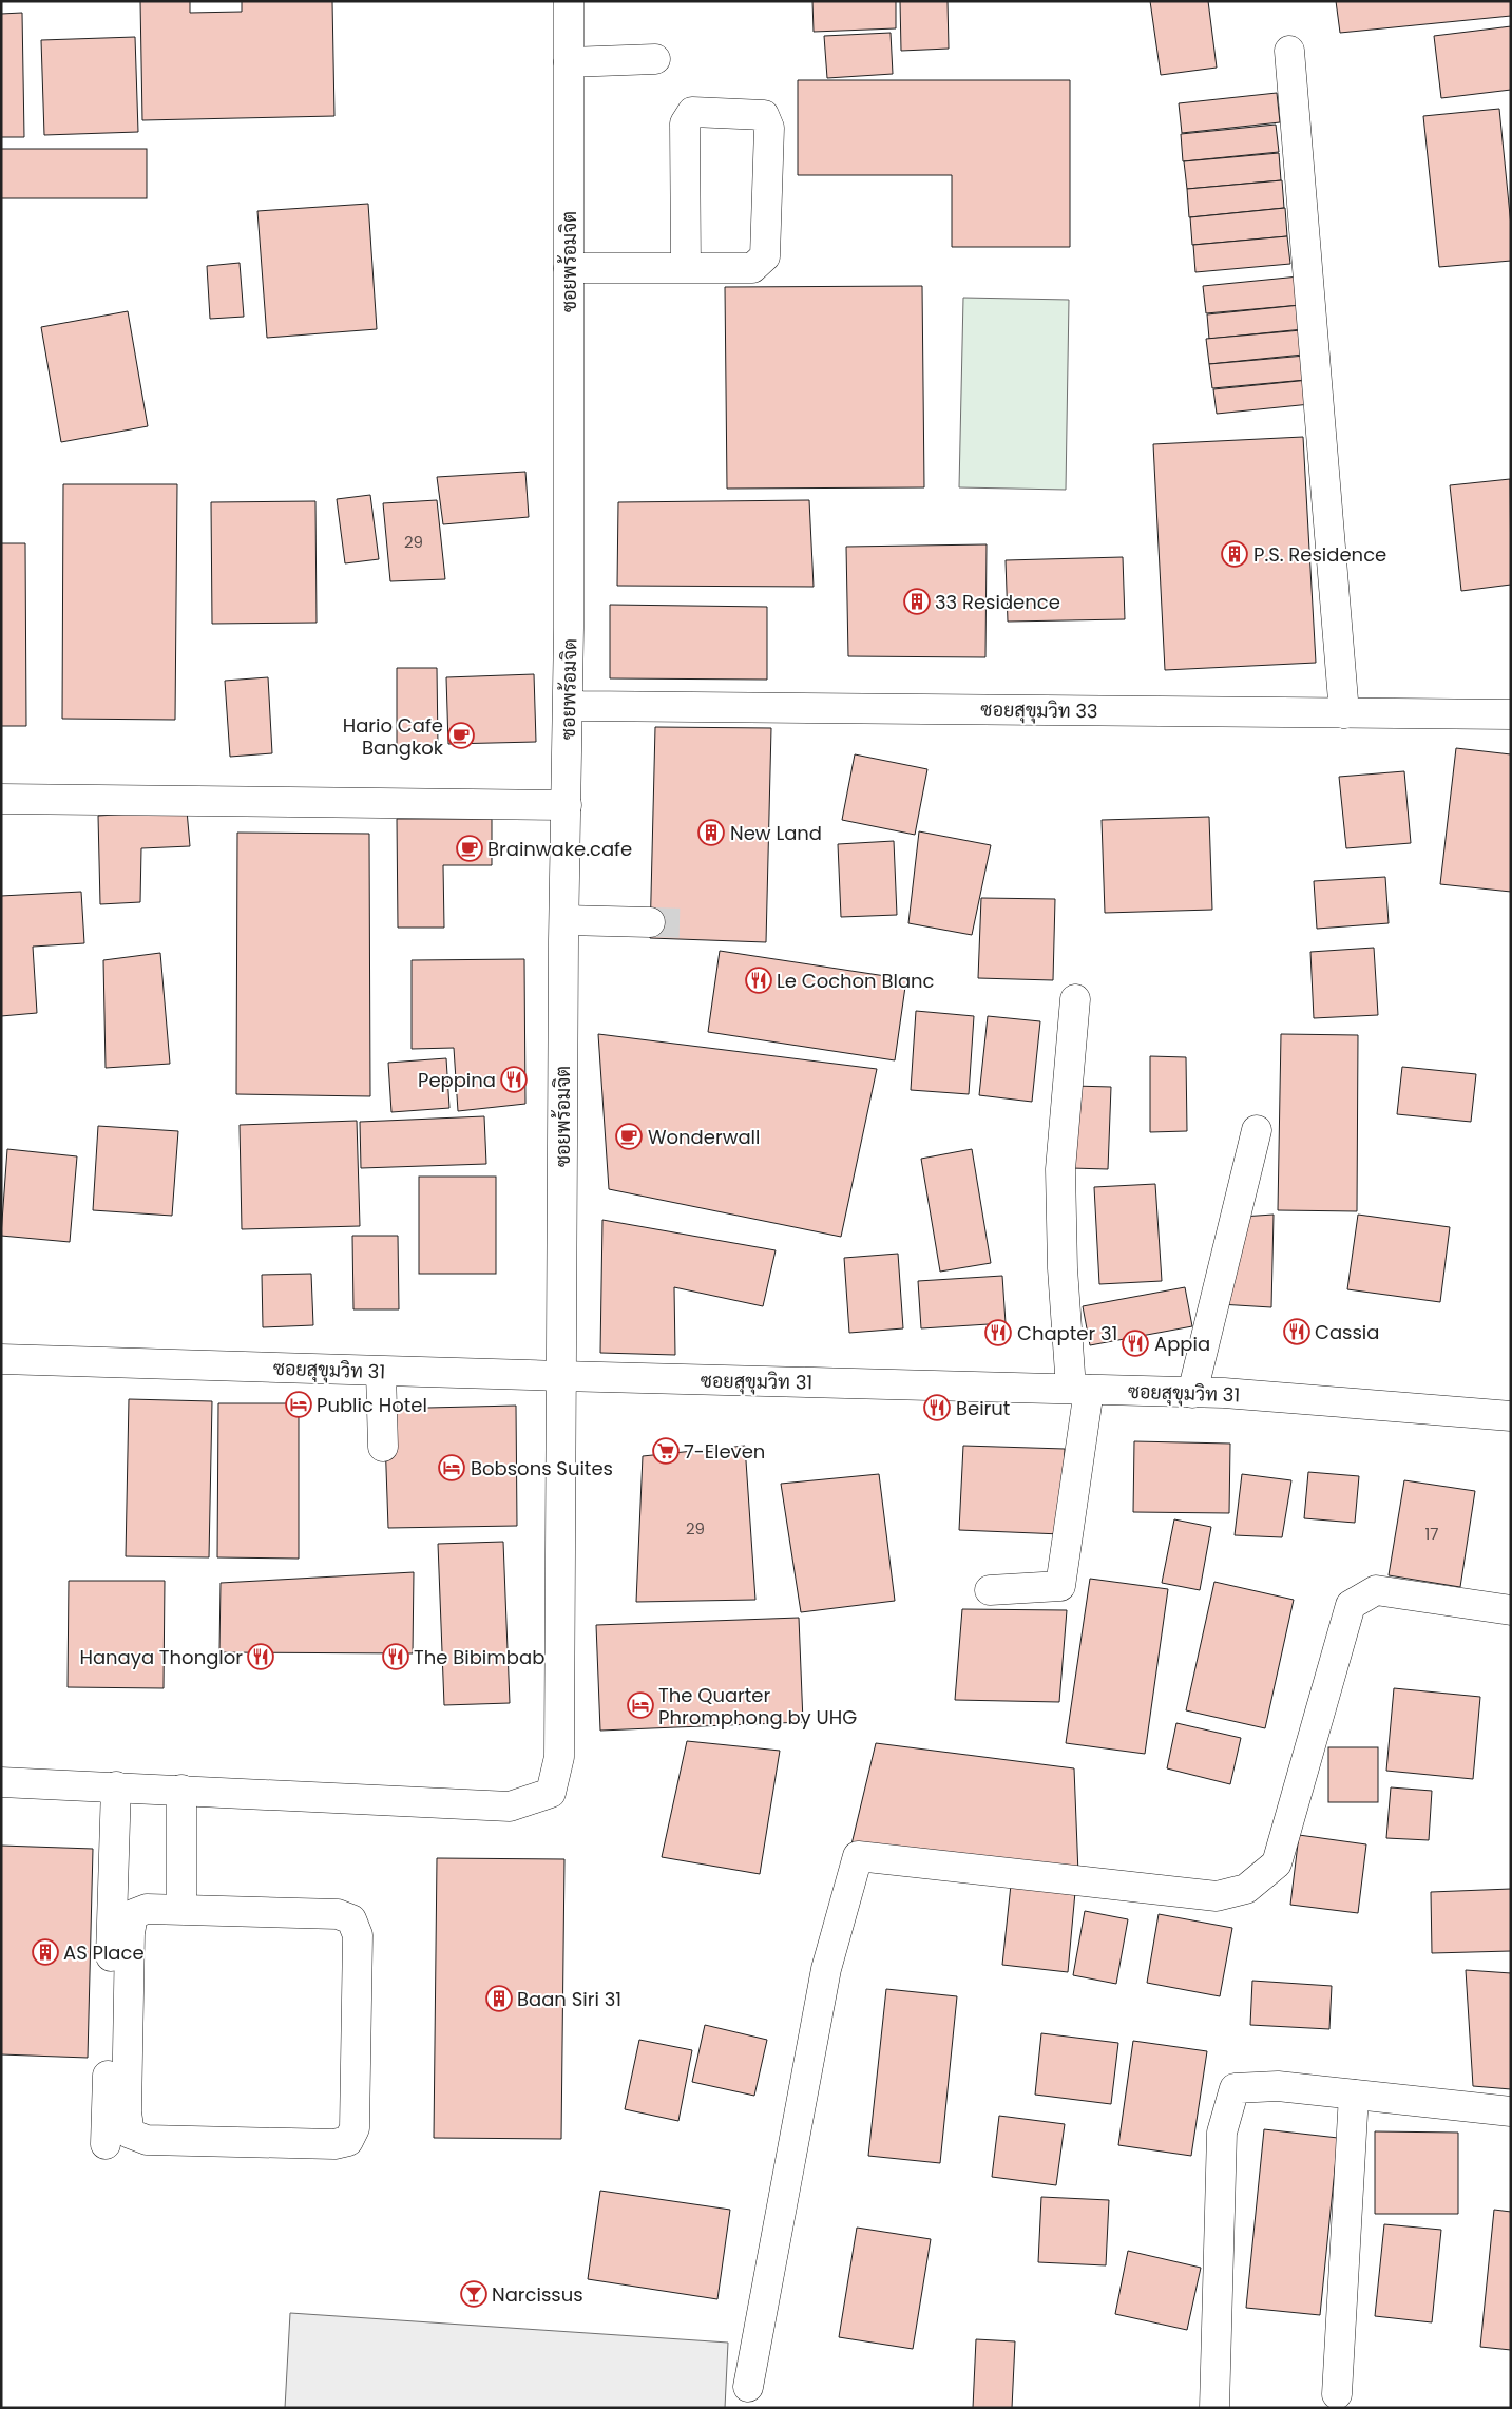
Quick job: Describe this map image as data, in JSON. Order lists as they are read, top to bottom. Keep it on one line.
{"streets":{"street":["ซอยพร้อมจิต","ซอยสุขุมวิท 33","ซอยสุขุมวิท 31"]},"crossings":[["ซอยพร้อมจิต","ซอยสุขุมวิท 33"],["ซอยพร้อมจิต","ซอยสุขุมวิท 31"]],"places":{"building":["P.S. Residence","33 Residence","New Land","AS Place","Baan Siri 31"],"cafe":["Hario Cafe Bangkok","Brainwake.cafe","Wonderwall"],"restaurant":["Le Cochon Blanc","Peppina","Cassia","Chapter 31","Appia","Beirut","Hanaya Thonglor","The Bibimbab"],"hotel":["Public Hotel","Bobsons Suites","The Quarter Phromphong by UHG"],"supermarket":["7-Eleven"],"bar":["Narcissus"]},"house_numbers":["29","29","17"]}
